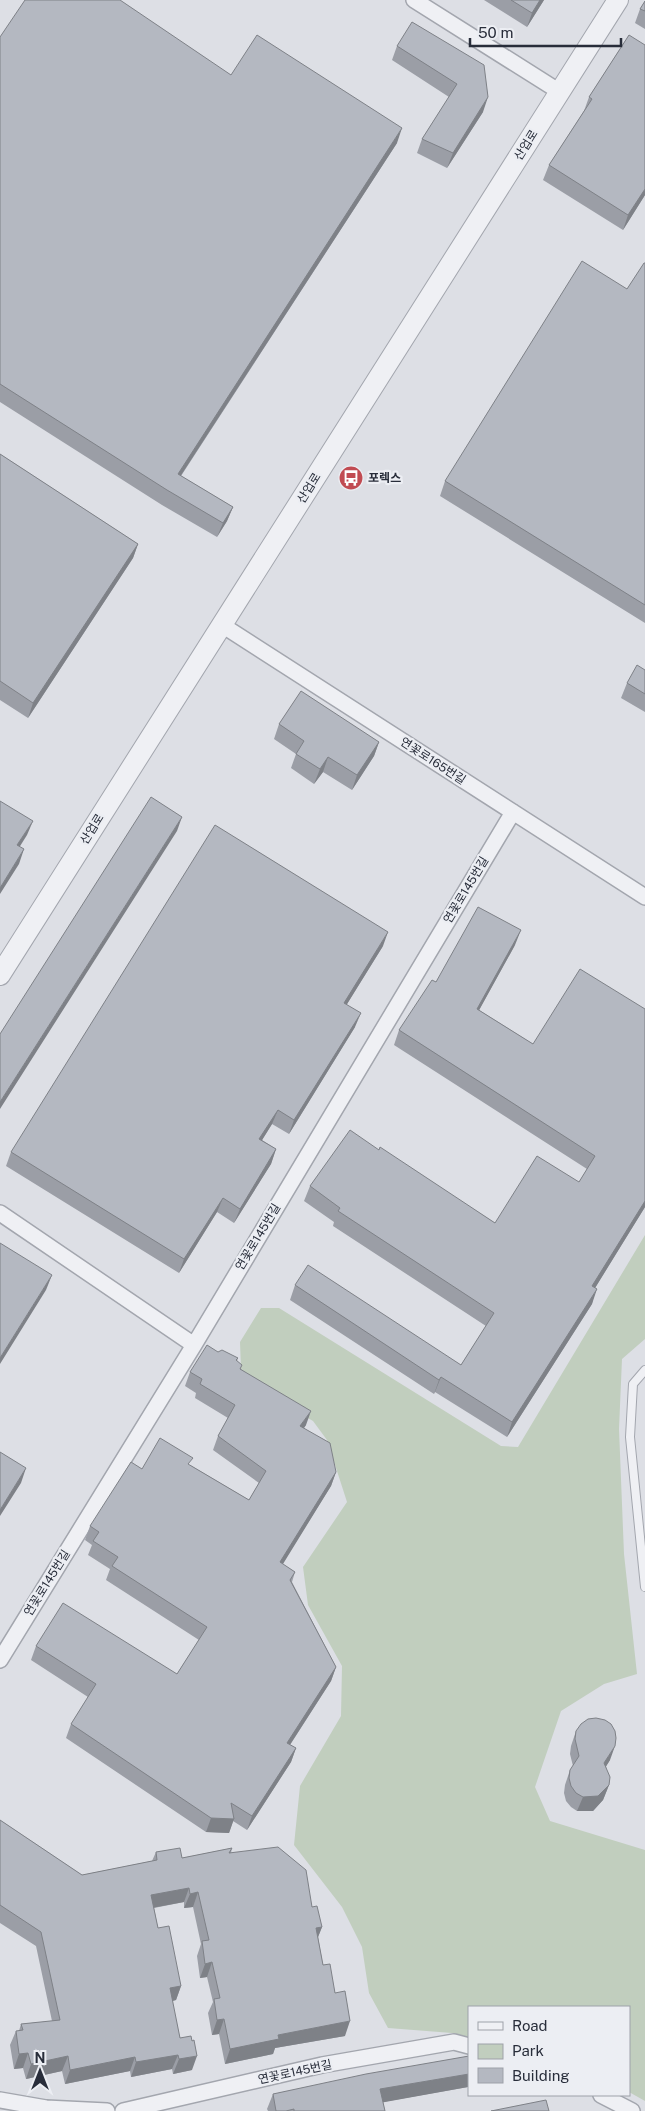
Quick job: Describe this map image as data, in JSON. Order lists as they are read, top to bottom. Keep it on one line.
{"streets":{"street":["산업로","연꽃로165번길","연꽃로145번길"]},"crossings":[["산업로","연꽃로165번길"],["연꽃로165번길","연꽃로145번길"]],"places":{"bus stop":["포렉스"]},"legend":["Road","Park","Building"],"scale_bar":"50 m","north":"top"}
